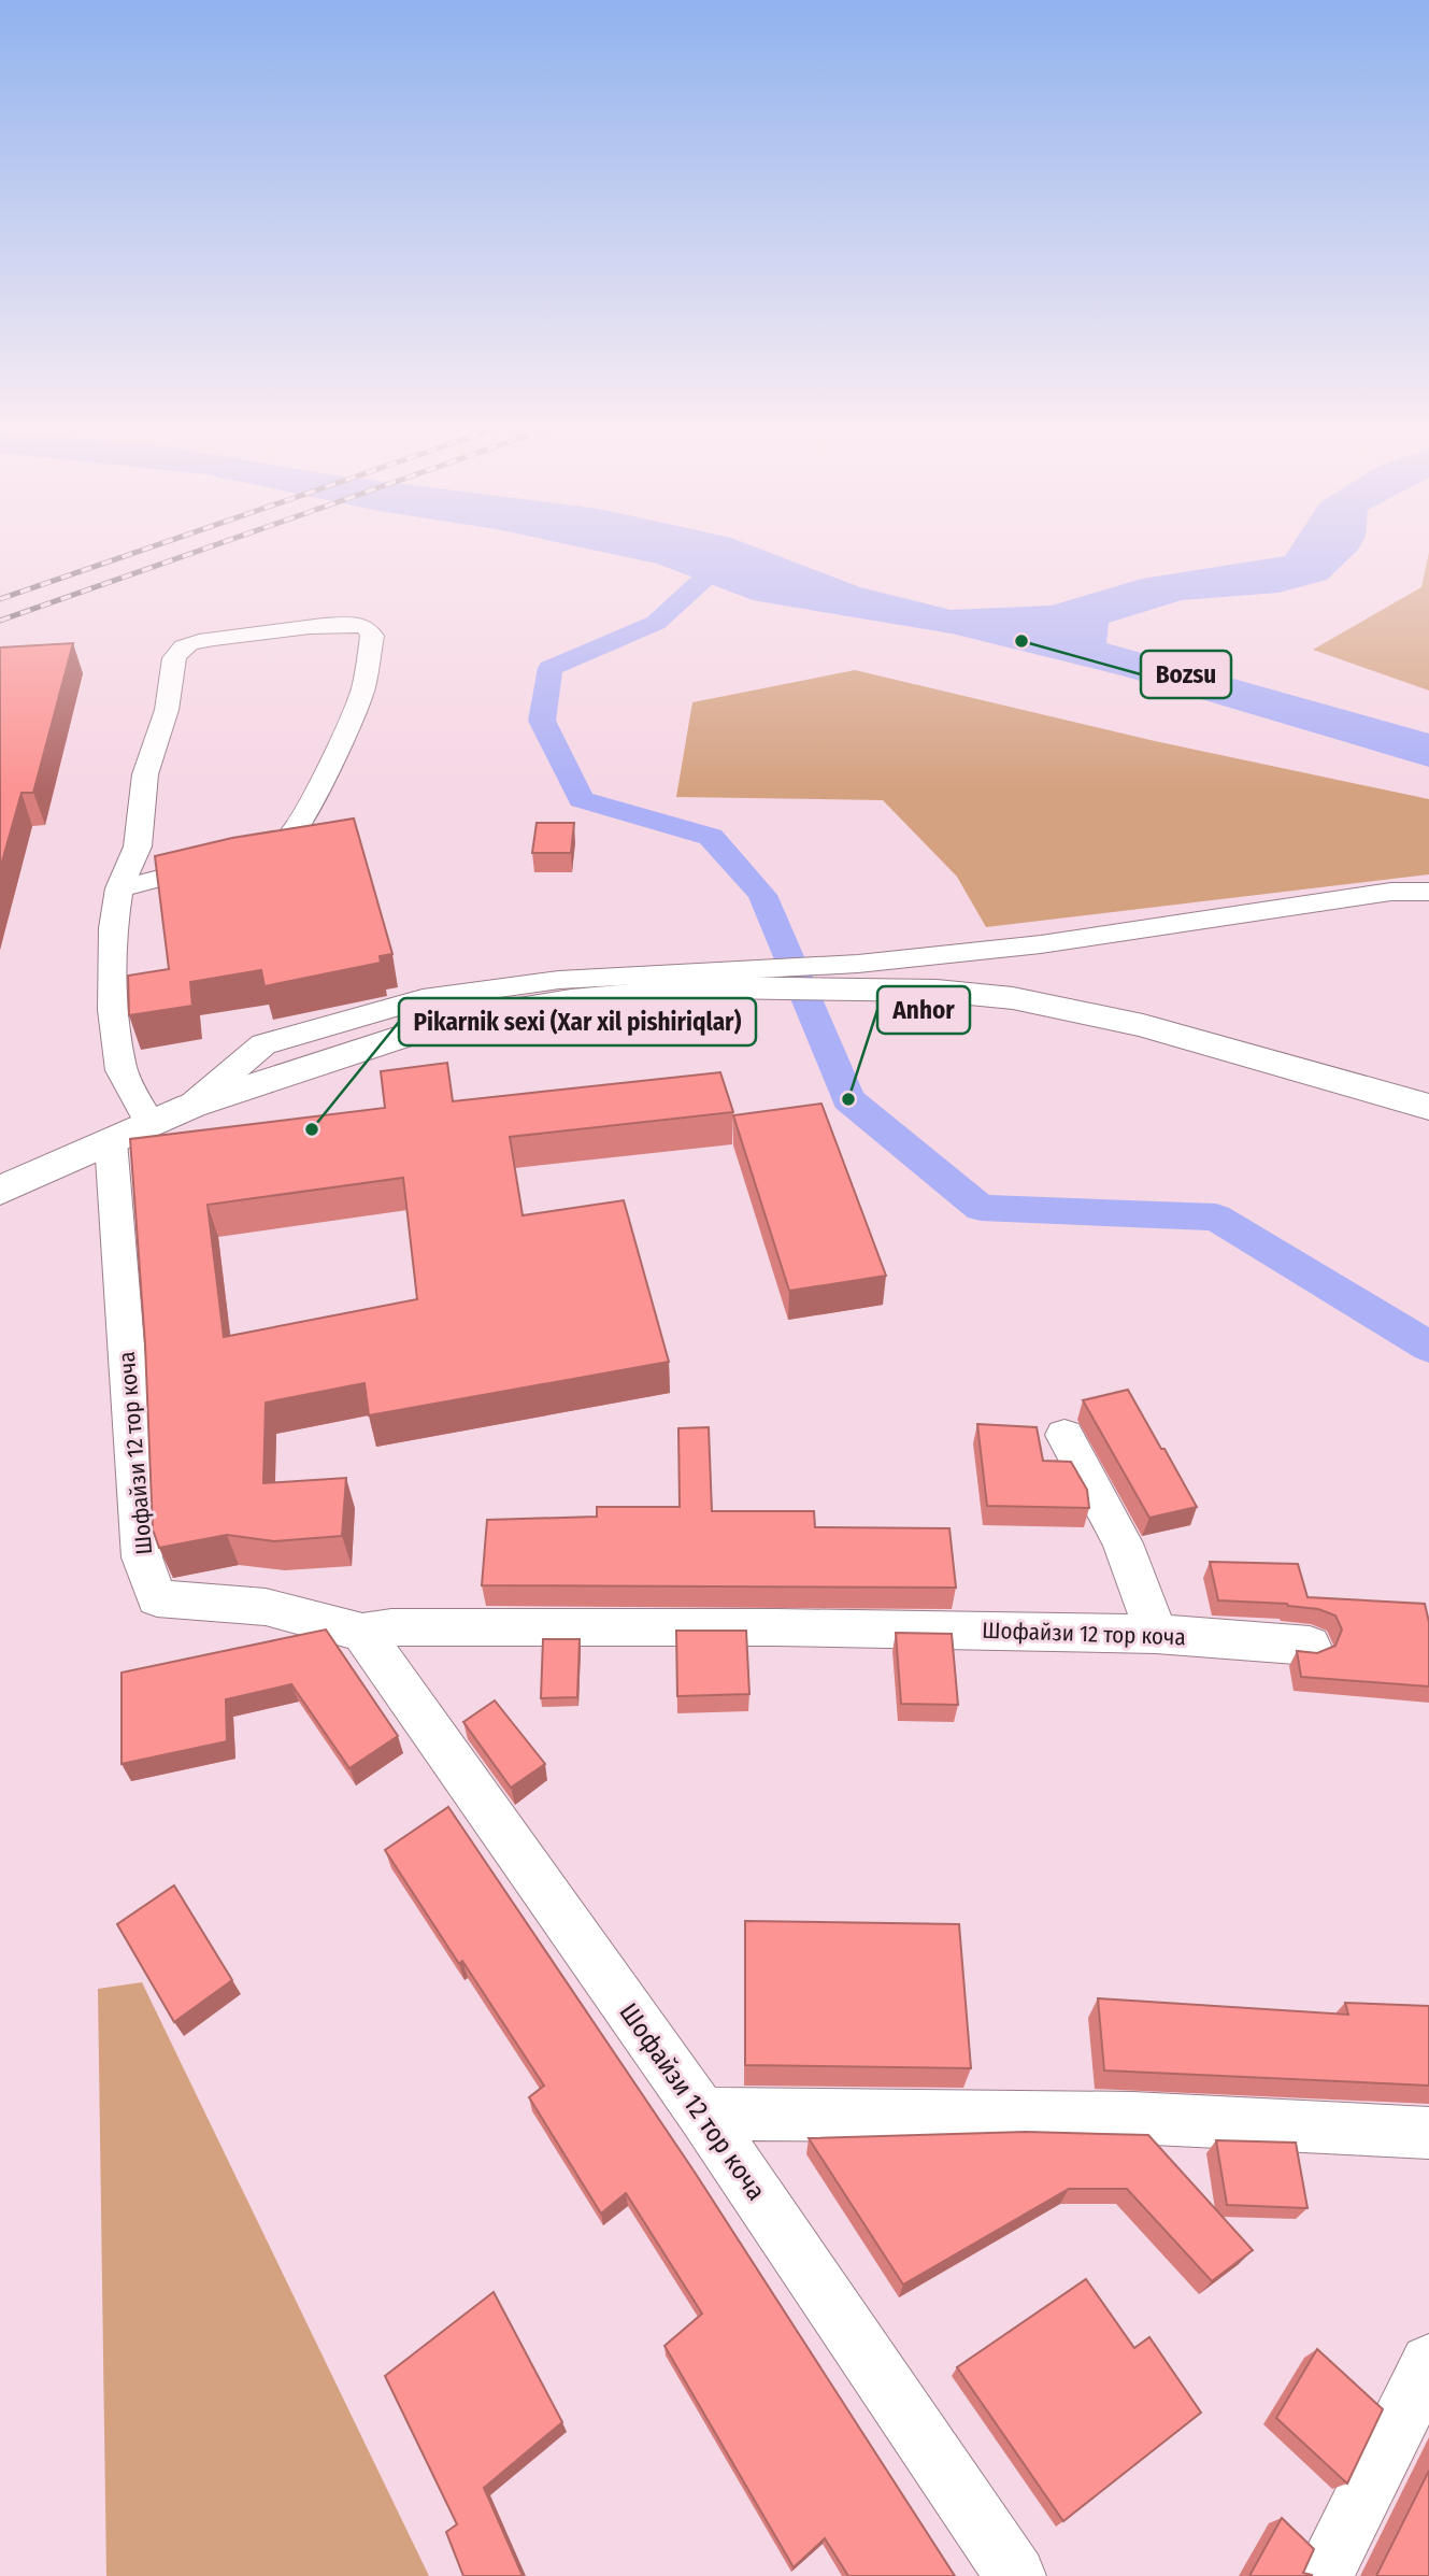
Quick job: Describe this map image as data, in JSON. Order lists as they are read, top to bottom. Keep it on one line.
{"streets":{"street":["Шофайзи 12 тор коча"]},"places":["Bozsu","Anhor","Pikarnik sexi (Xar xil pishiriqlar)"]}
